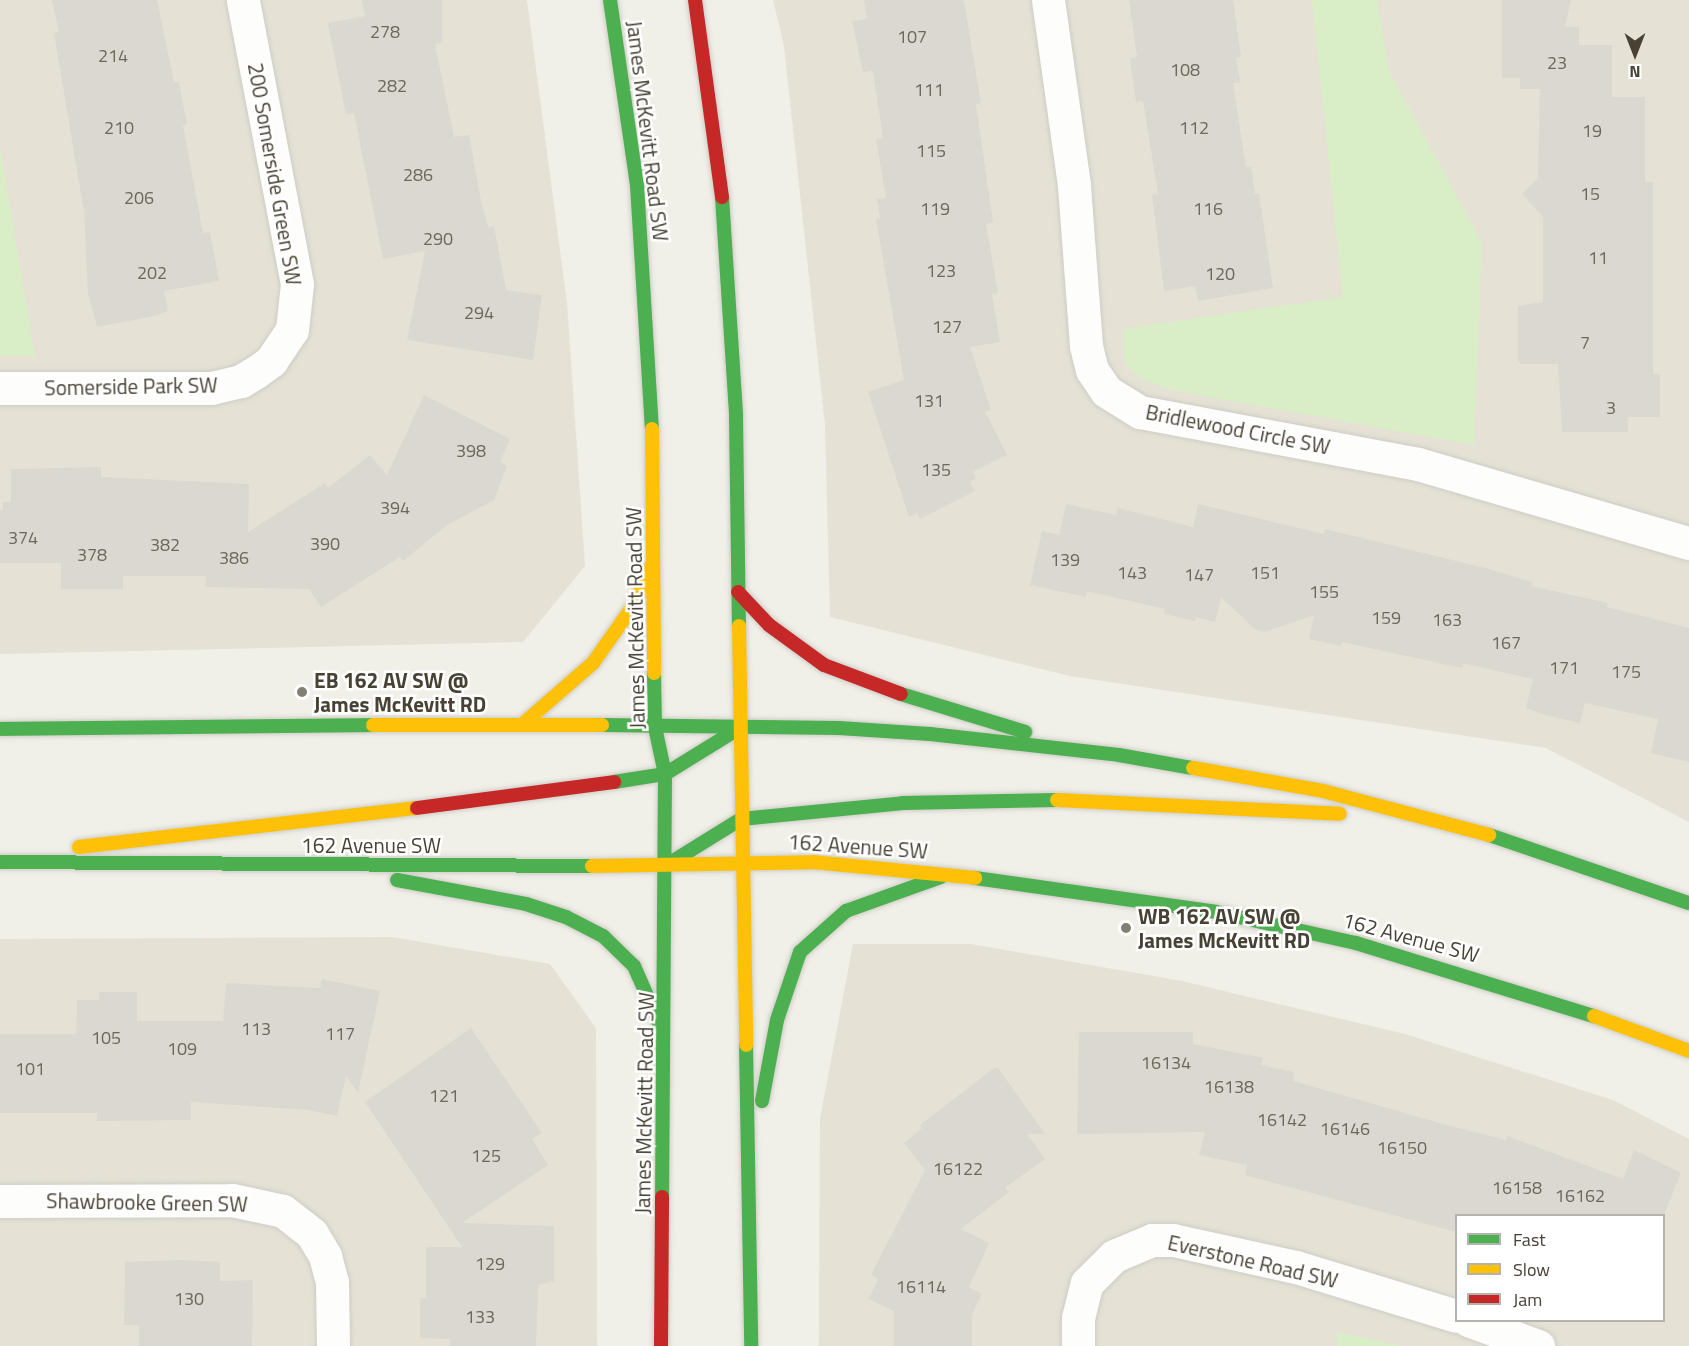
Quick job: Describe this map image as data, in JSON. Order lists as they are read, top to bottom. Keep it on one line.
{"streets":{"main road":["James McKevitt Road SW","162 Avenue SW"],"street":["200 Somerside Green SW","Somerside Park SW","Bridlewood Circle SW","Shawbrooke Green SW","Everstone Road SW"]},"crossings":[["James McKevitt Road SW","162 Avenue SW"],["200 Somerside Green SW","Somerside Park SW"]],"places":["EB 162 AV SW @ James McKevitt RD","WB 162 AV SW @ James McKevitt RD"],"house_numbers":["278","107","214","23","108","282","111","210","112","19","115","286","15","206","119","116","290","11","123","202","120","294","127","7","131","3","398","135","394","374","390","382","378","386","139","143","151","147","155","159","163","167","171","175","113","117","105","109","16134","101","16138","121","16142","16146","16150","125","16122","16158","16162","129","16114","130","133"],"legend":["Fast","Slow","Jam"],"north":"bottom"}
